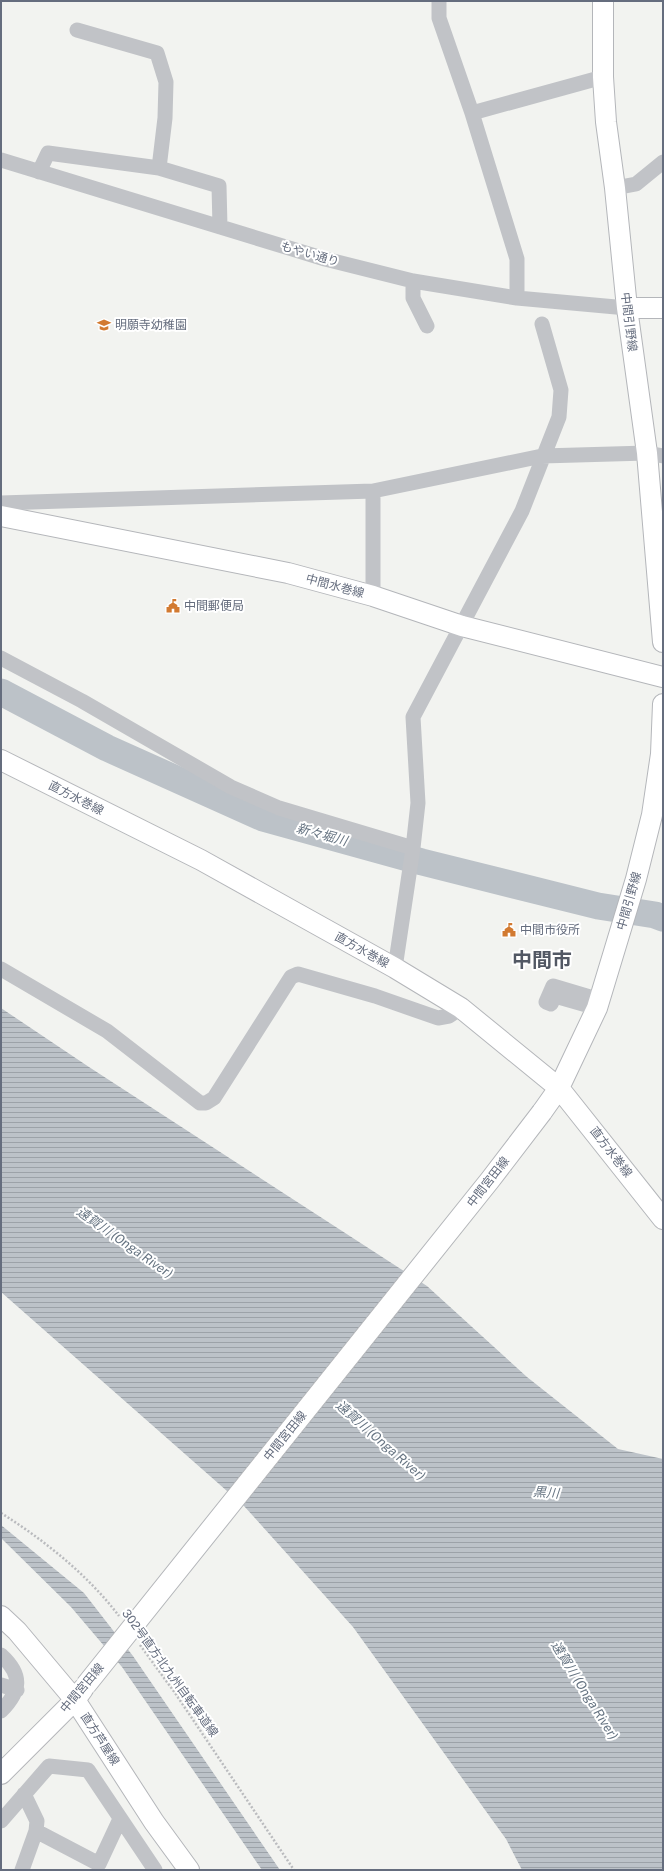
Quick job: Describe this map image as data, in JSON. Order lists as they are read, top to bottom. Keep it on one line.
{"streets":{"main road":["中間引野線","中間水巻線","直方水巻線","中間宮田線","直方芦屋線"],"street":["もやい通り"],"path":["302号直方北九州自転車道線"]},"crossings":[["もやい通り","中間引野線"],["中間引野線","直方水巻線"],["中間引野線","中間宮田線"],["直方水巻線","中間宮田線"],["中間宮田線","直方芦屋線"]],"districts":["中間市"],"water":["新々堀川","遠賀川 (Onga River)","黒川"],"places":{"school or university":["明願寺幼稚園"],"public building":["中間郵便局","中間市役所"]}}
